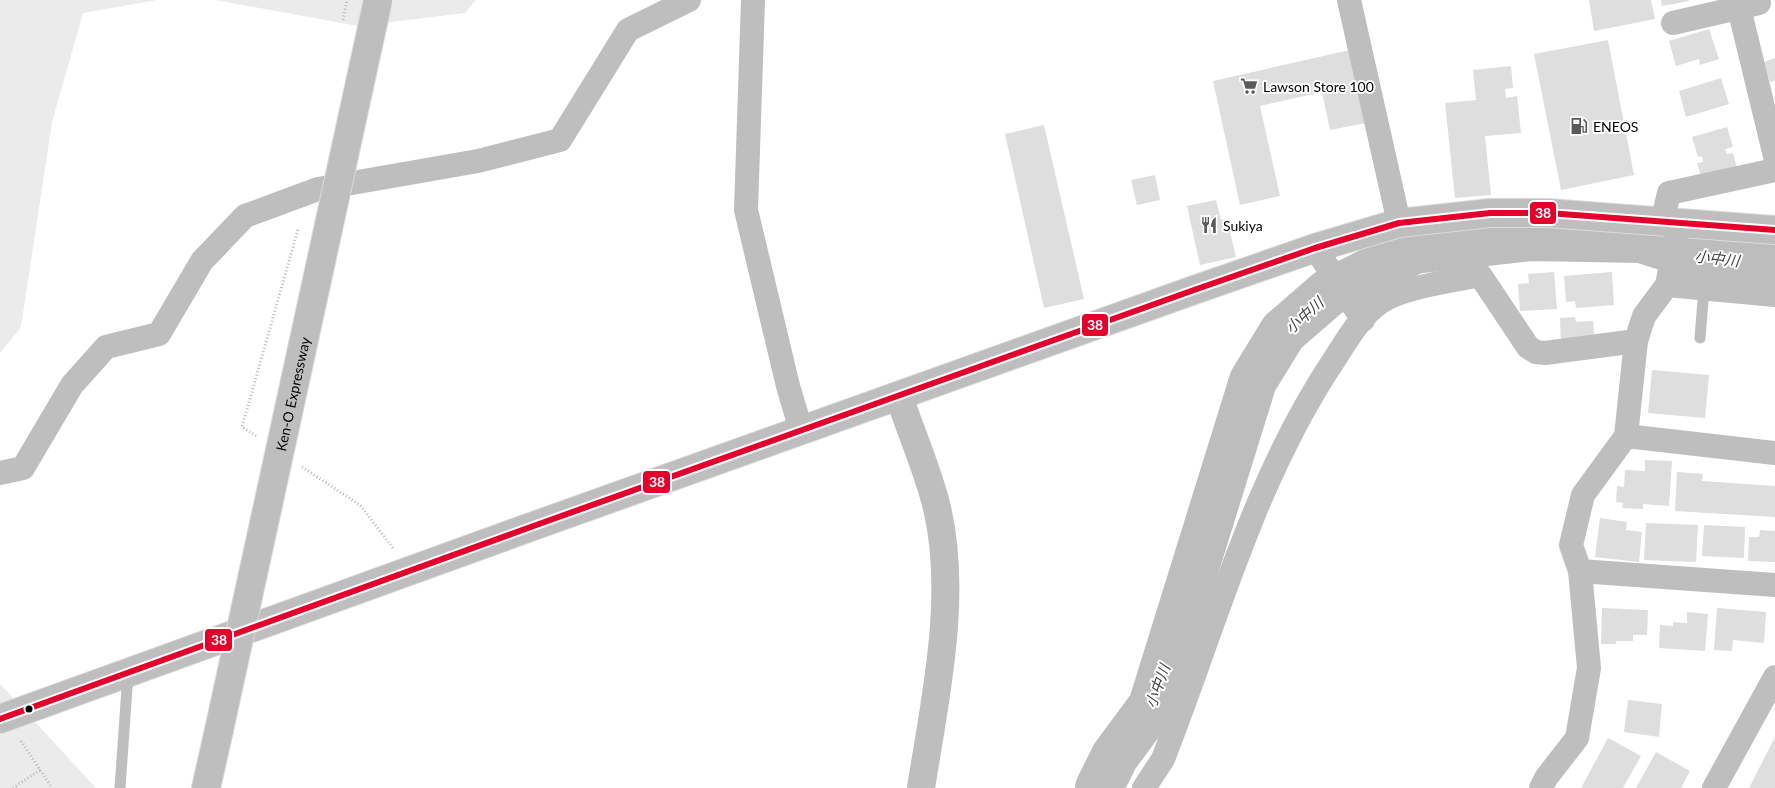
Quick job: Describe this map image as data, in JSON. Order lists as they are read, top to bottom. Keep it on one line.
{"streets":{"main road":["Ken-O Expressway"]},"water":["小中川"],"places":{"supermarket":["Lawson Store 100"],"fuel station":["ENEOS"],"restaurant":["Sukiya"]},"lines":["transit line 38"]}
